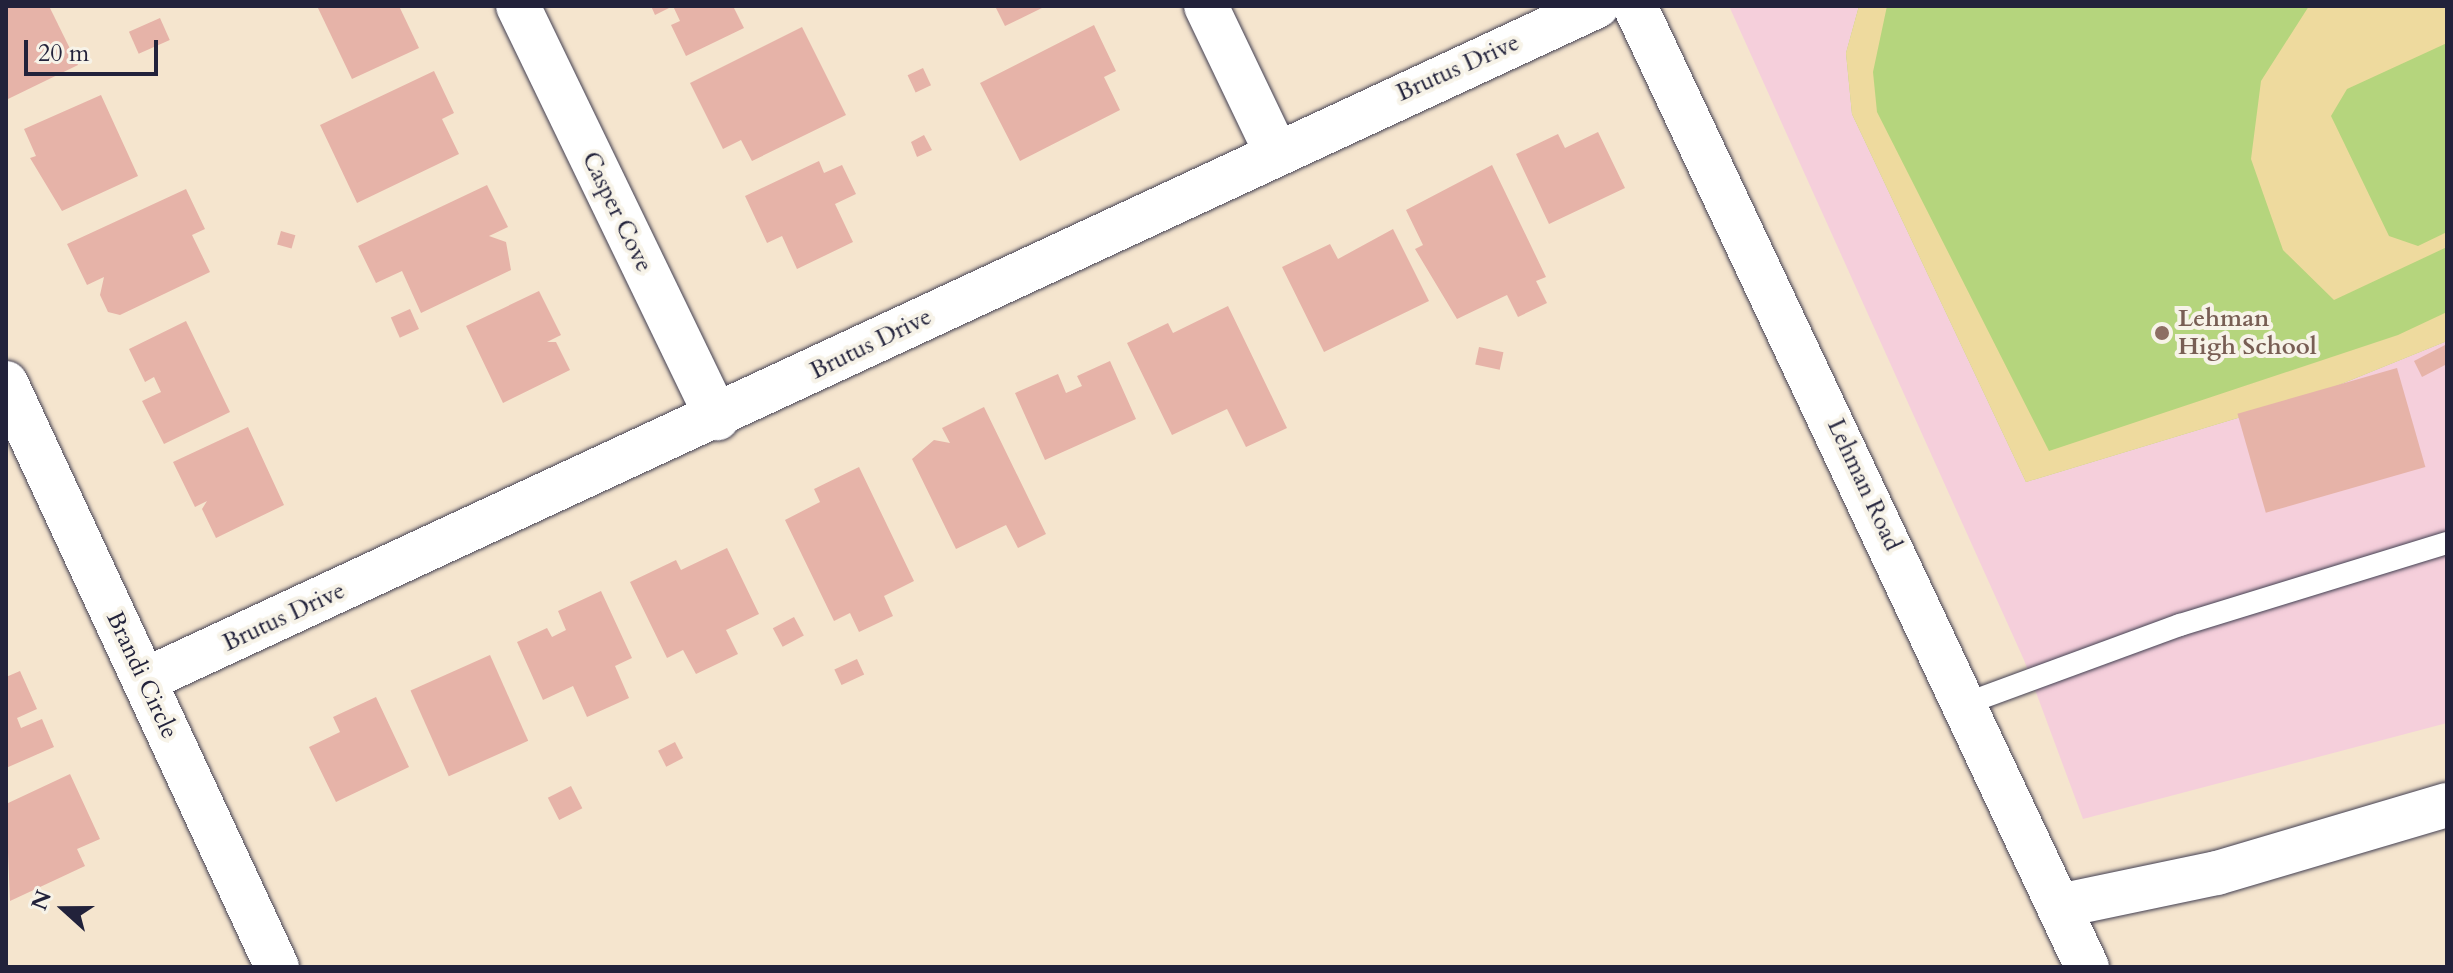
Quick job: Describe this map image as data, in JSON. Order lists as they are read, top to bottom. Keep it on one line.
{"streets":{"street":["Brutus Drive","Casper Cove","Lehman Road","Brandi Circle"]},"crossings":[["Brutus Drive","Casper Cove"],["Brutus Drive","Brandi Circle"]],"places":["Lehman High School"],"scale_bar":"20 m","north":"left"}
